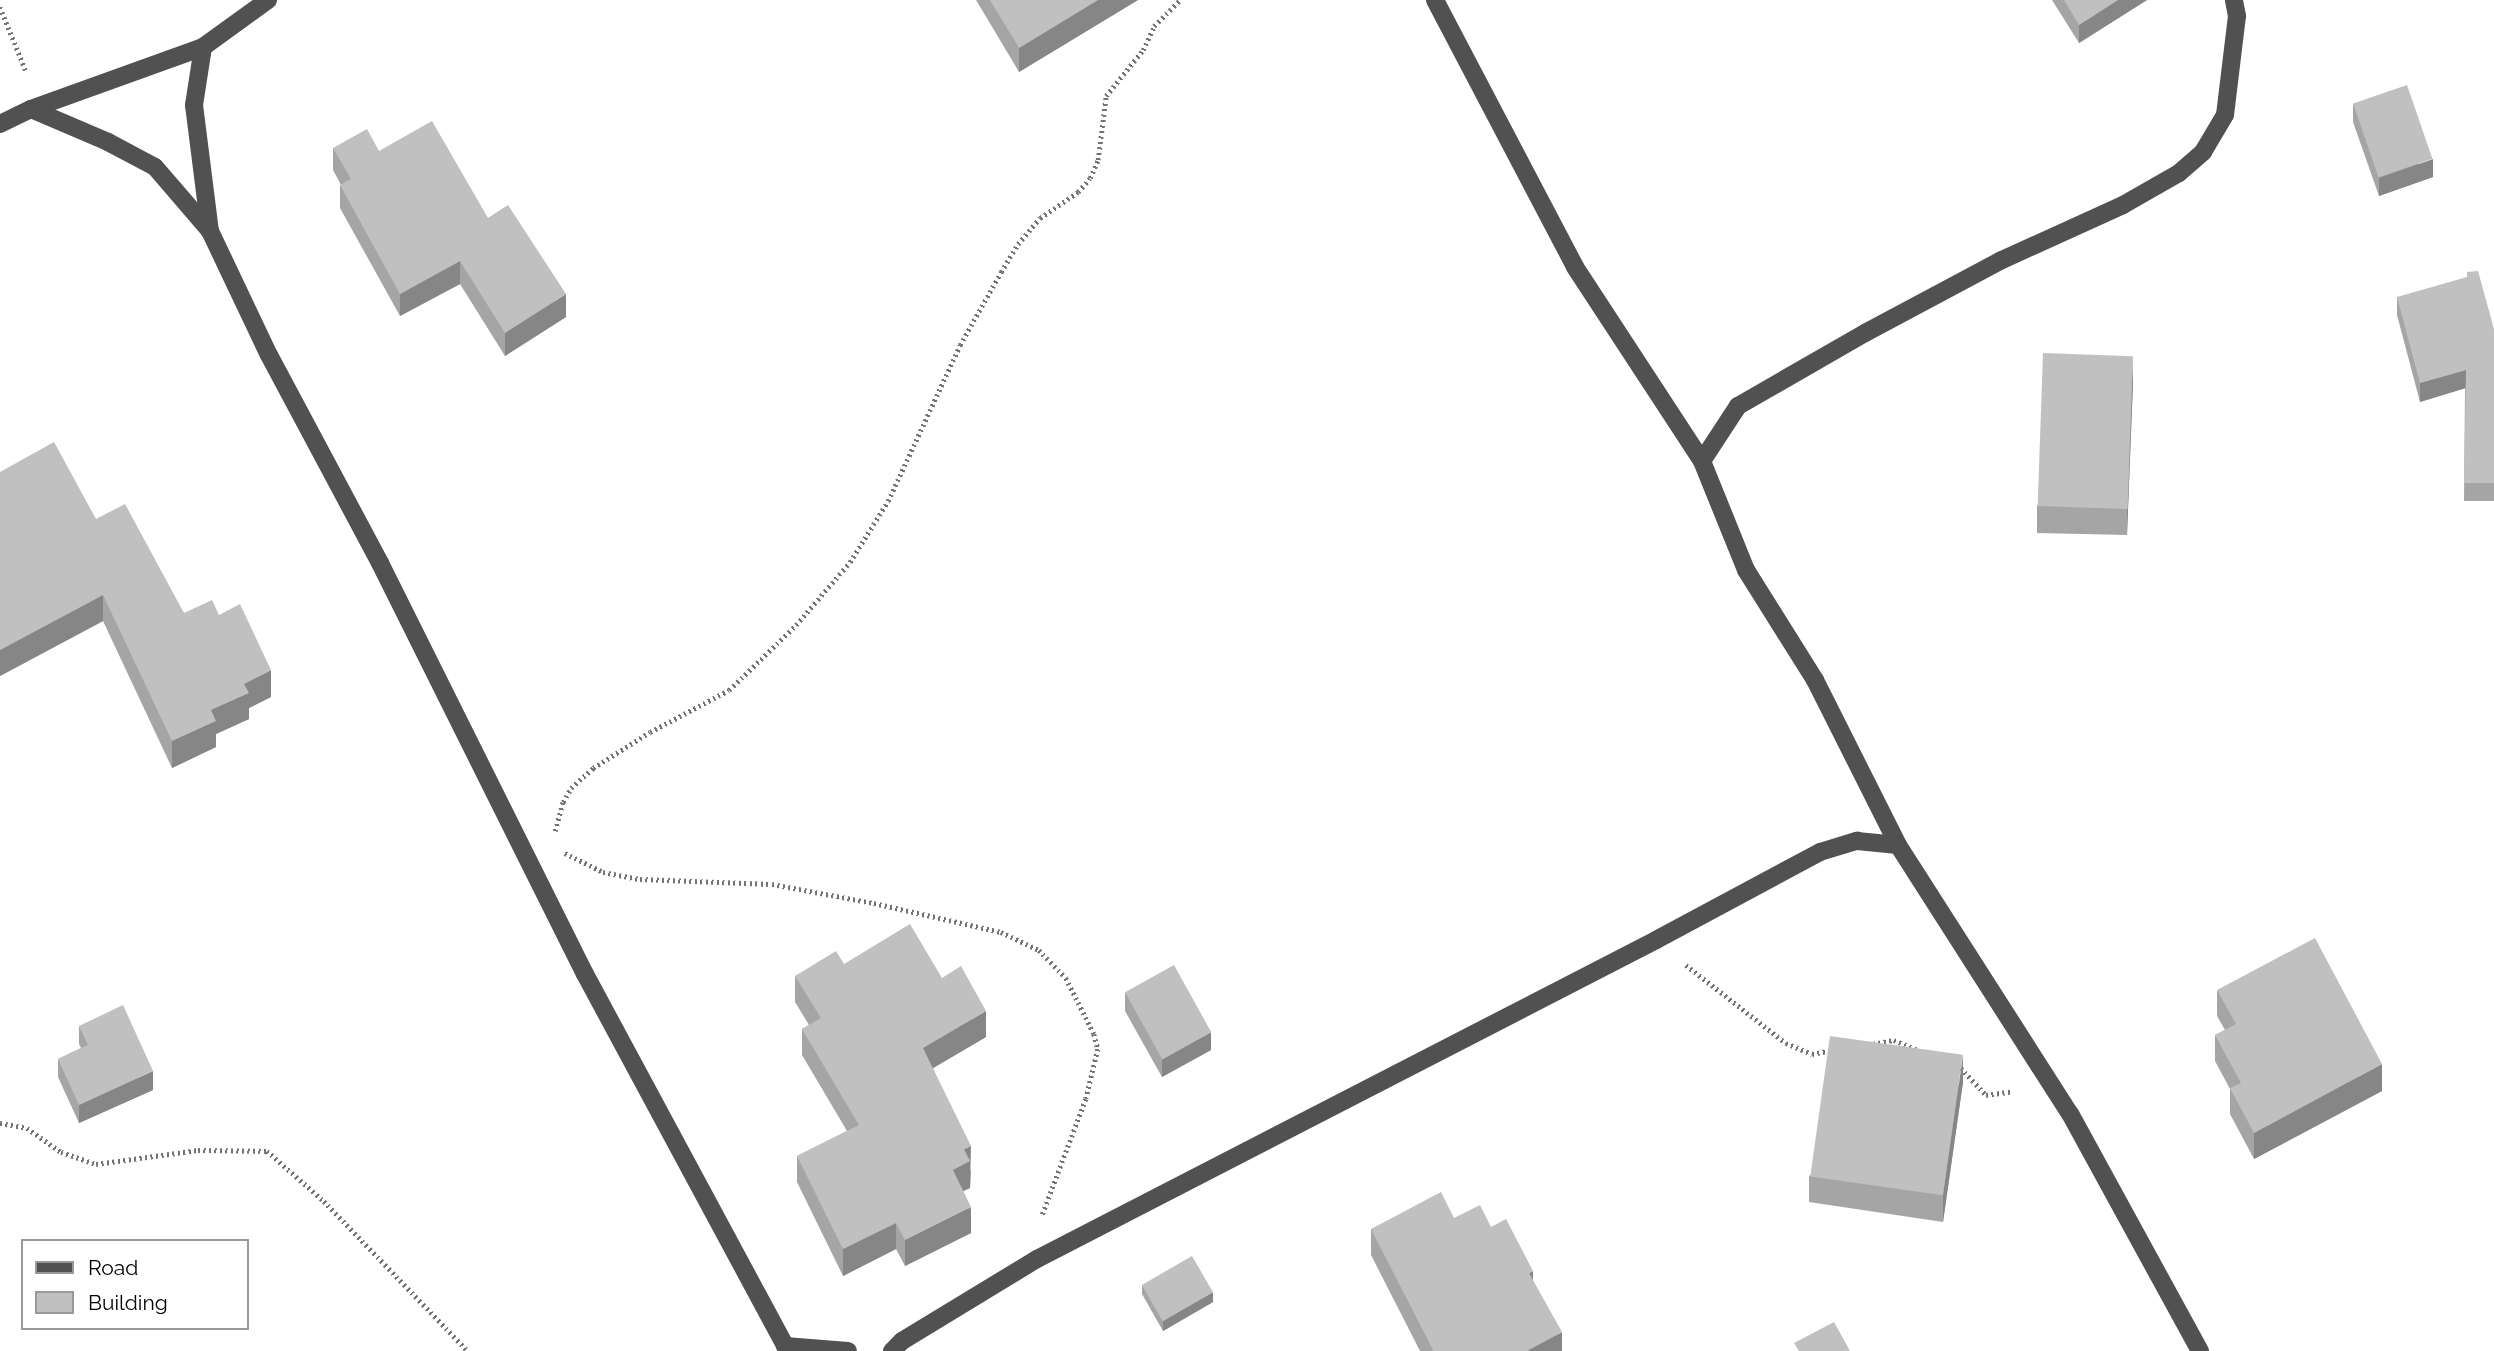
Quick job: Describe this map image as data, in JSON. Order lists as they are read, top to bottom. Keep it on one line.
{"legend":["Road","Building"]}
